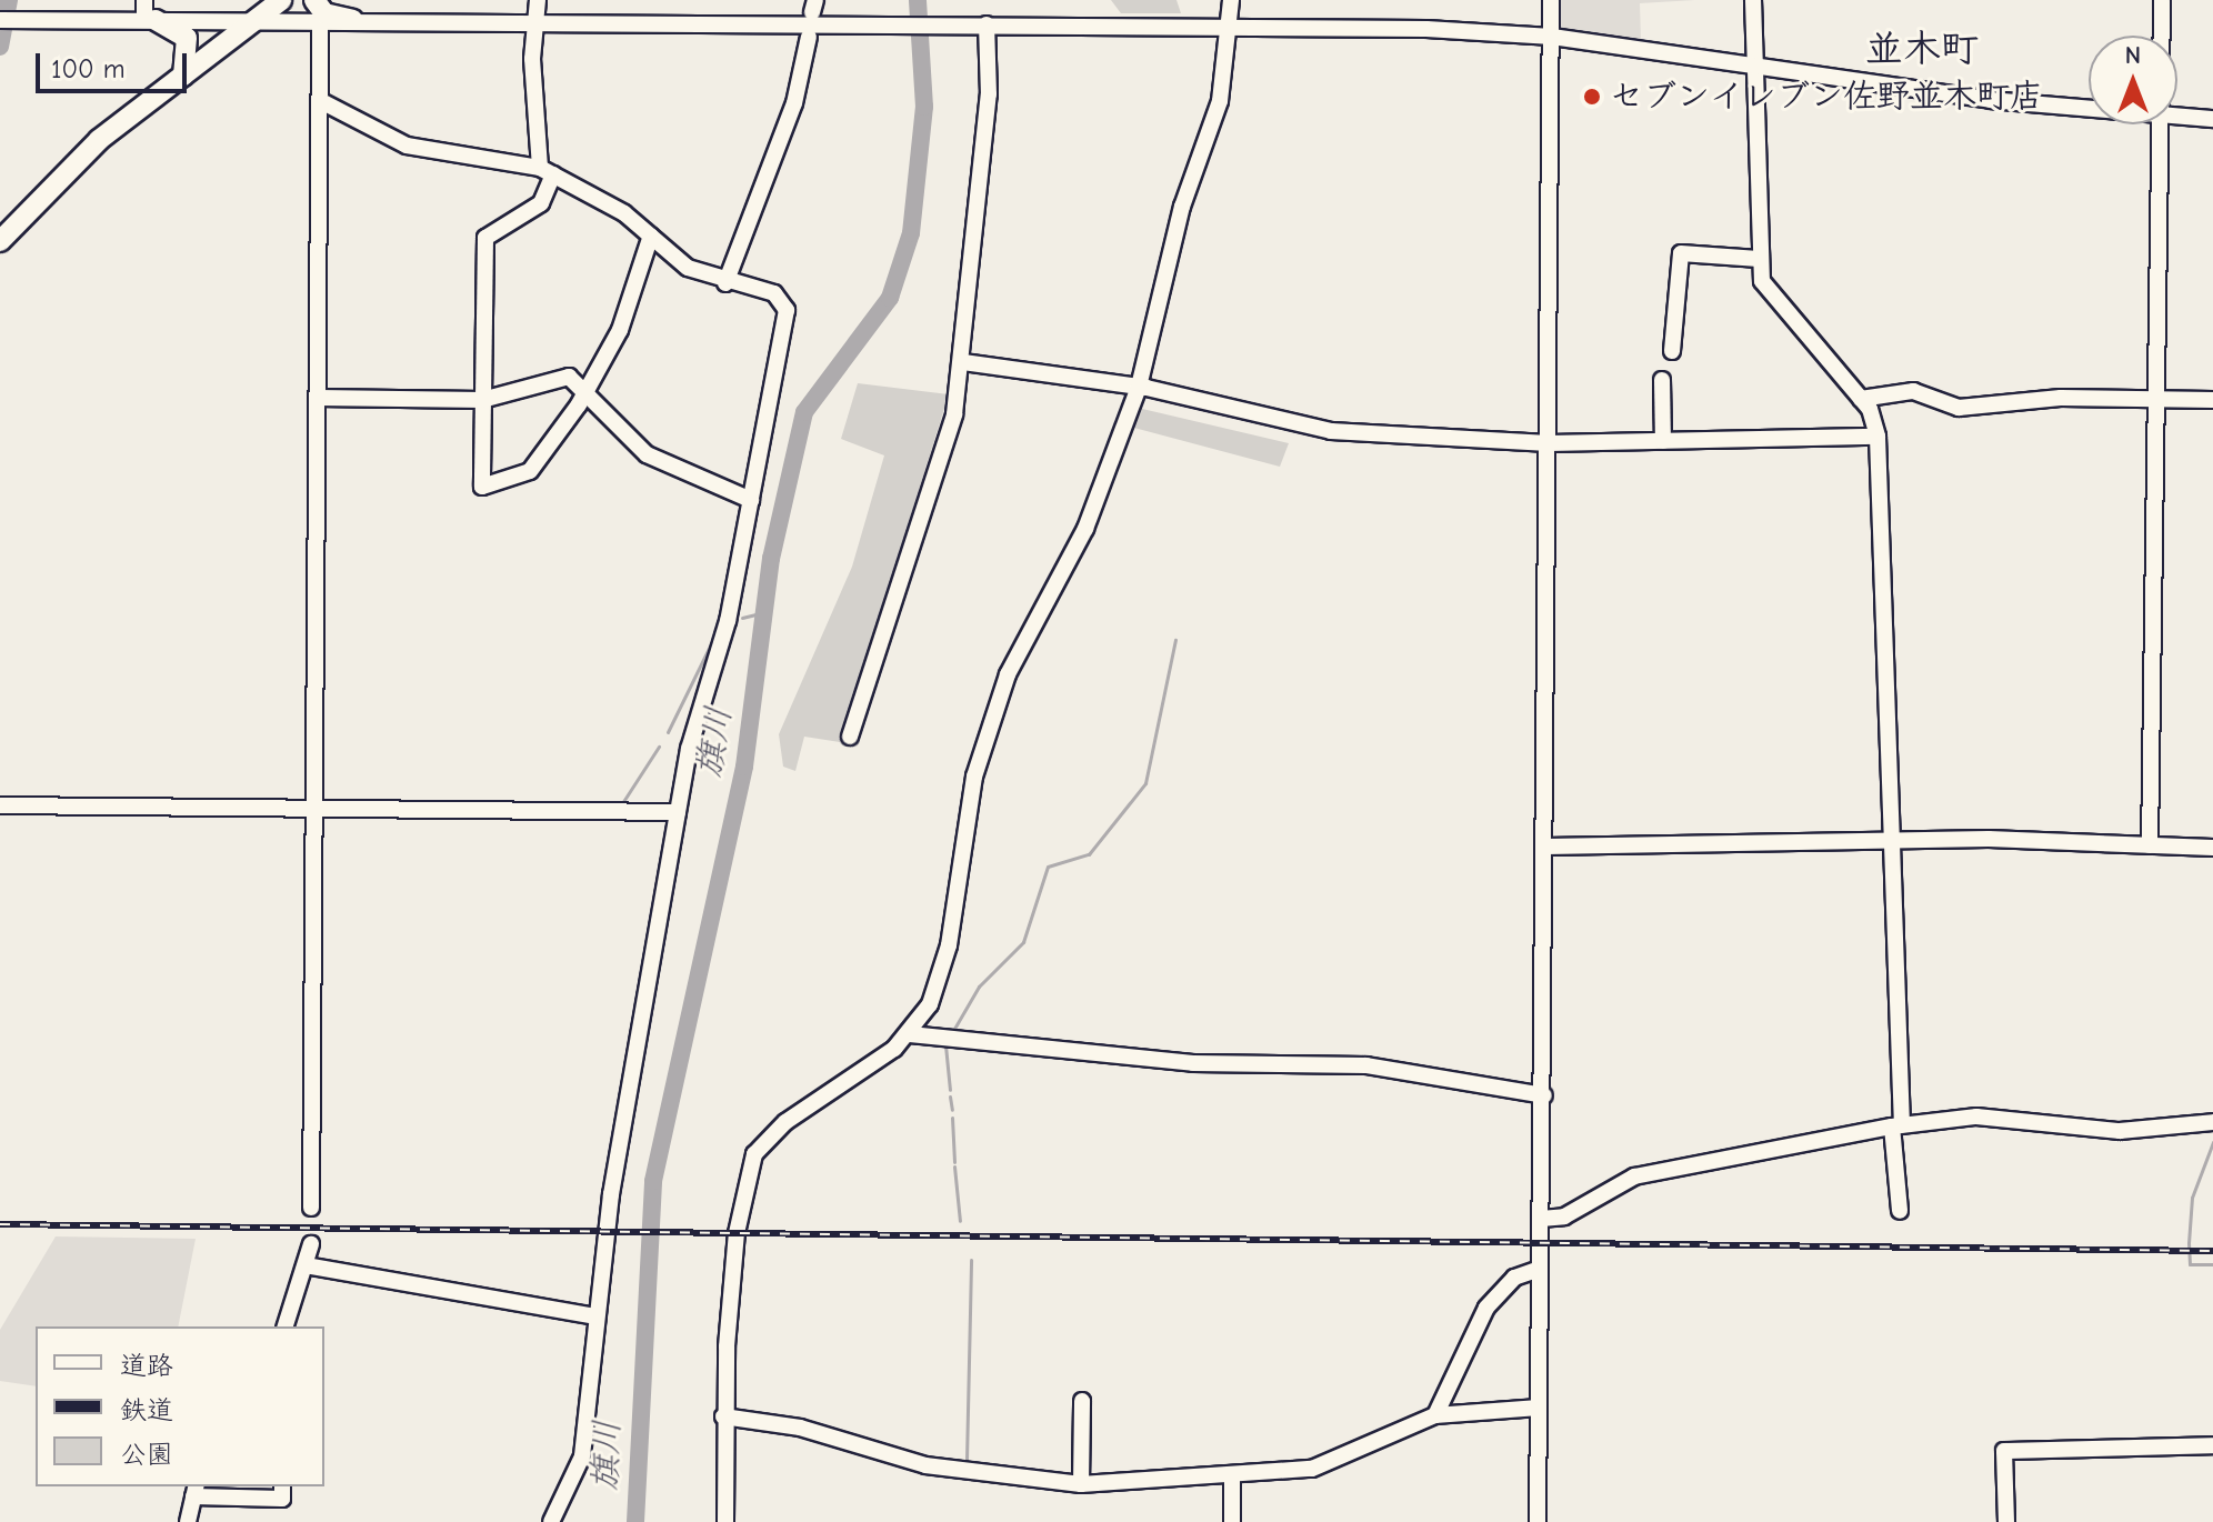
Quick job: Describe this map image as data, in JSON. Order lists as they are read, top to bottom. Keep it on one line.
{"districts":["並木町"],"water":["旗川"],"places":["セブンイレブン佐野並木町店"],"legend":["道路","鉄道","公園"],"scale_bar":"100 m","north":"top"}
